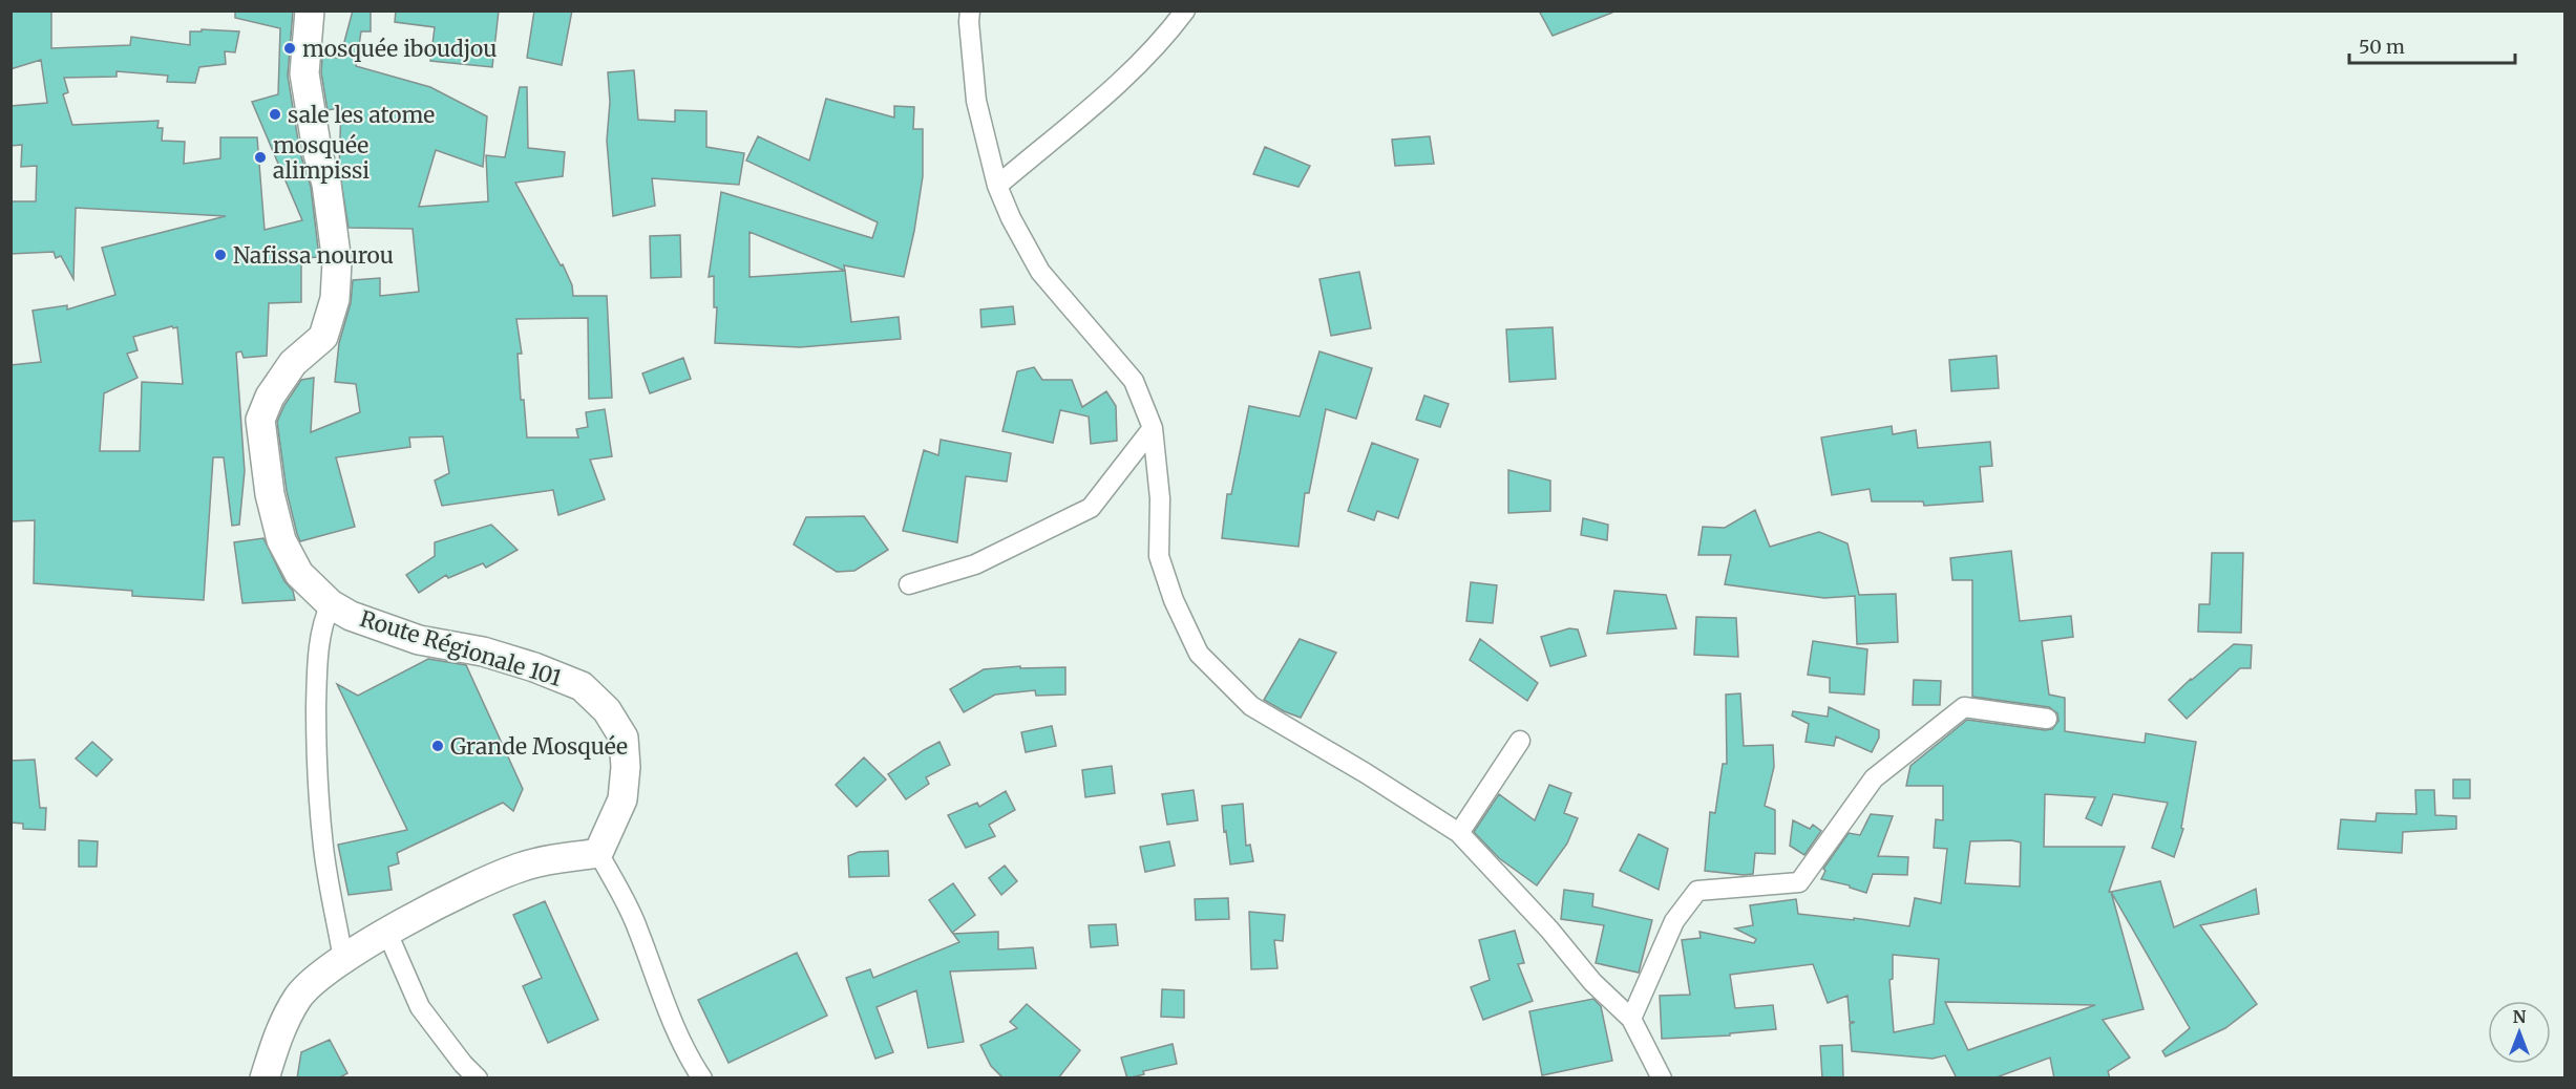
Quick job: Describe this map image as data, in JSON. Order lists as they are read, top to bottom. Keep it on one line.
{"streets":{"street":["Route Régionale 101"]},"places":["mosquée iboudjou","sale les atome","mosquée alimpissi","Nafissa nourou","Grande Mosquée"],"scale_bar":"50 m","north":"top"}
